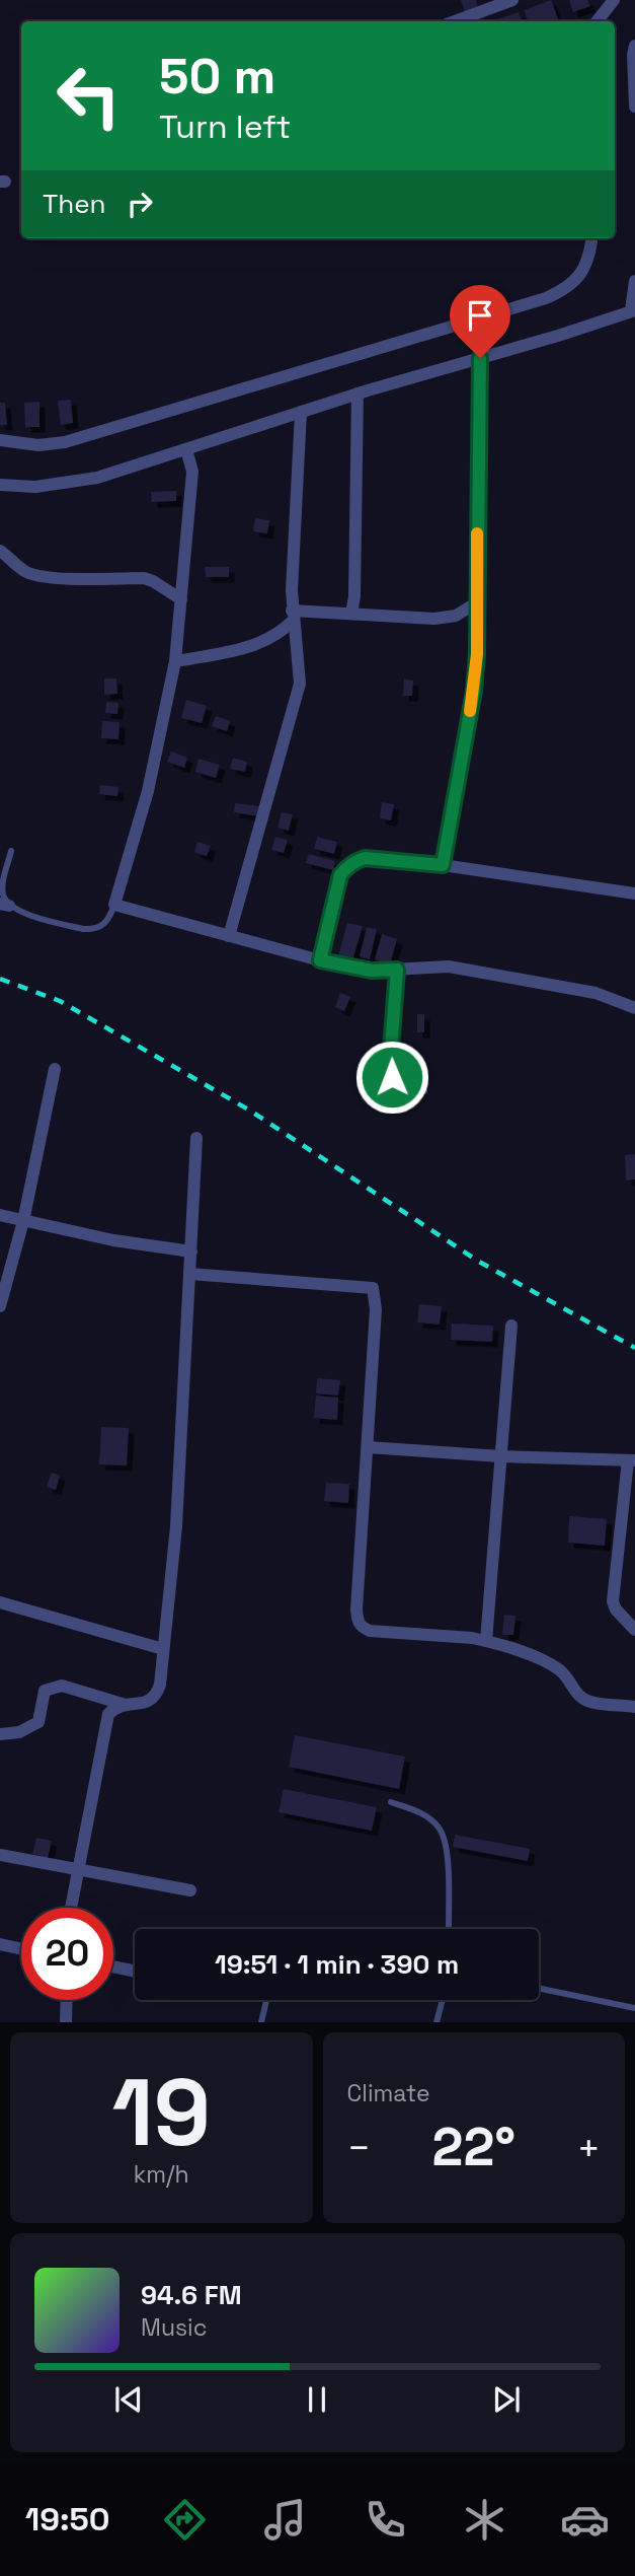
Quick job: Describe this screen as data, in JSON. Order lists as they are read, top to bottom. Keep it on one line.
{"page":{"turn":["50 m","Turn left"],"then":"Then","limit":"20","trip":"19:51 · 1 min · 390 m","tile":[["19","km/h"],"Climate"],"heat":["−","22°","+"],"song":["94.6 FM","Music"],"tabs":"19:50"}}
